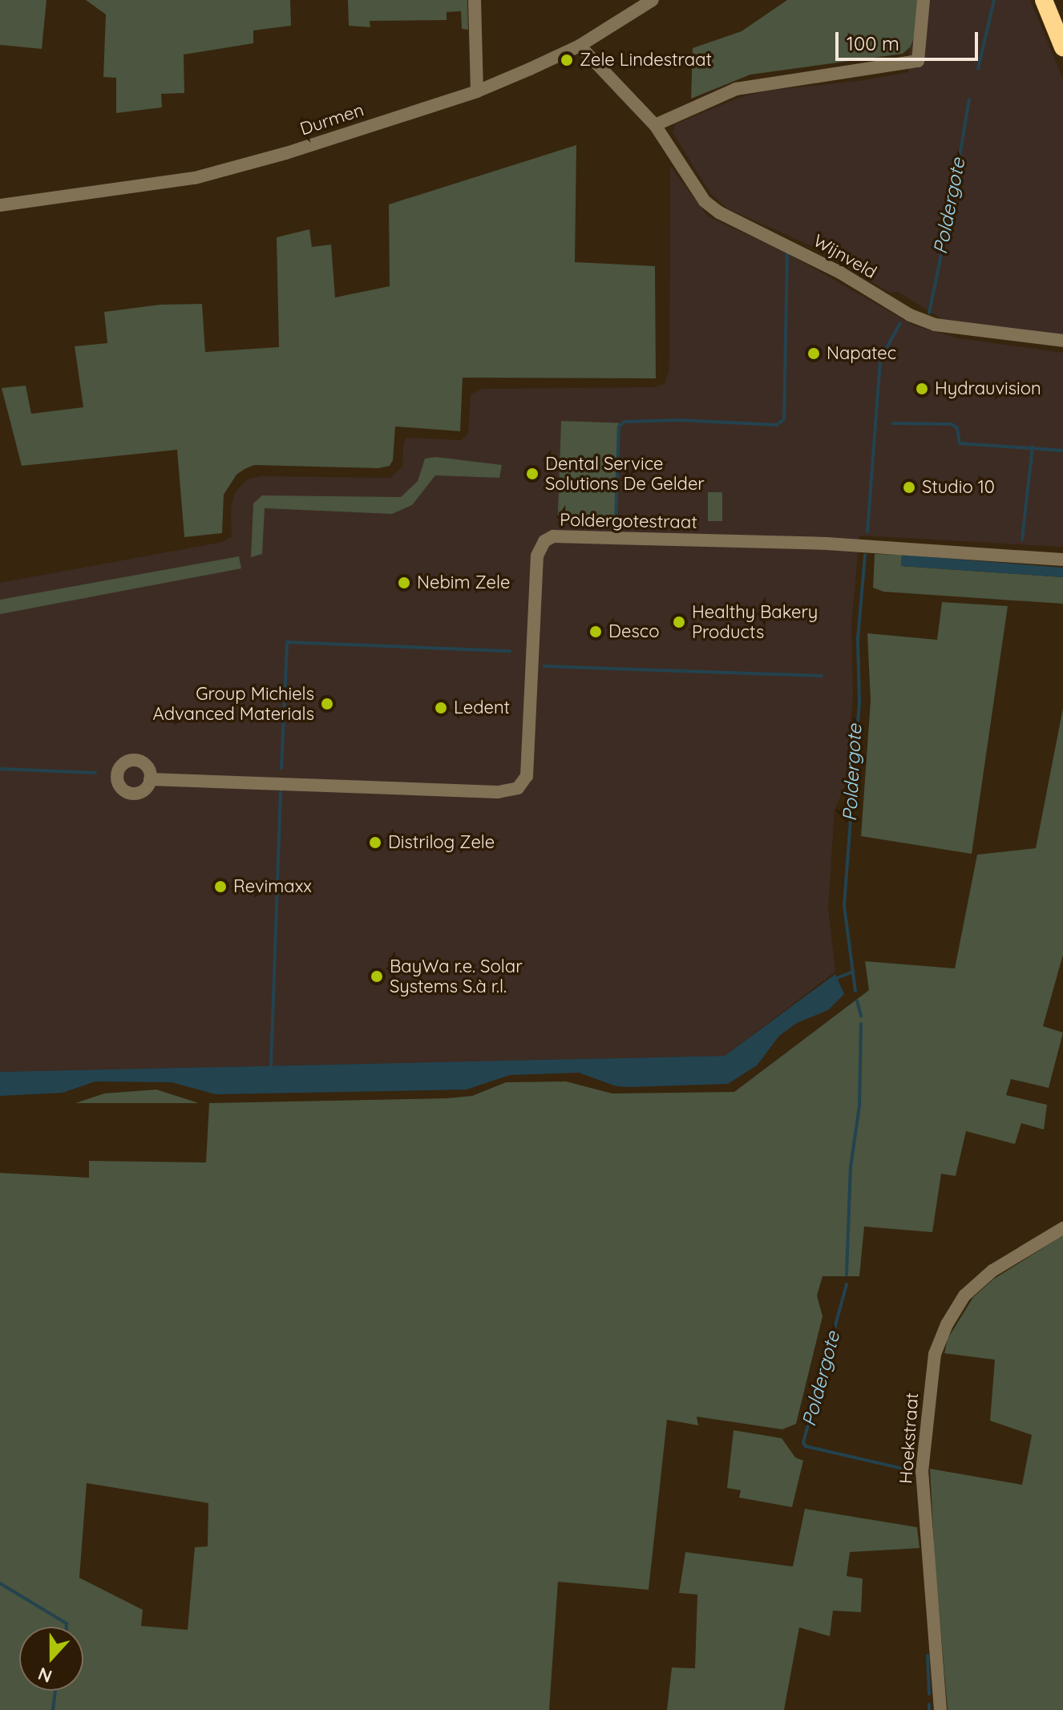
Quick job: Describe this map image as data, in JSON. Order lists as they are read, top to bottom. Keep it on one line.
{"streets":{"street":["Durmen","Wijnveld","Poldergotestraat","Hoekstraat"]},"crossings":[["Durmen","Wijnveld"]],"water":["Poldergote"],"places":["Zele Lindestraat","Napatec","Hydrauvision","Dental Service Solutions De Gelder","Studio 10","Nebim Zele","Healthy Bakery Products","Desco","Group Michiels Advanced Materials","Ledent","Distrilog Zele","Revimaxx","BayWa r.e. Solar Systems S.à r.l."],"scale_bar":"100 m","north":"bottom"}
